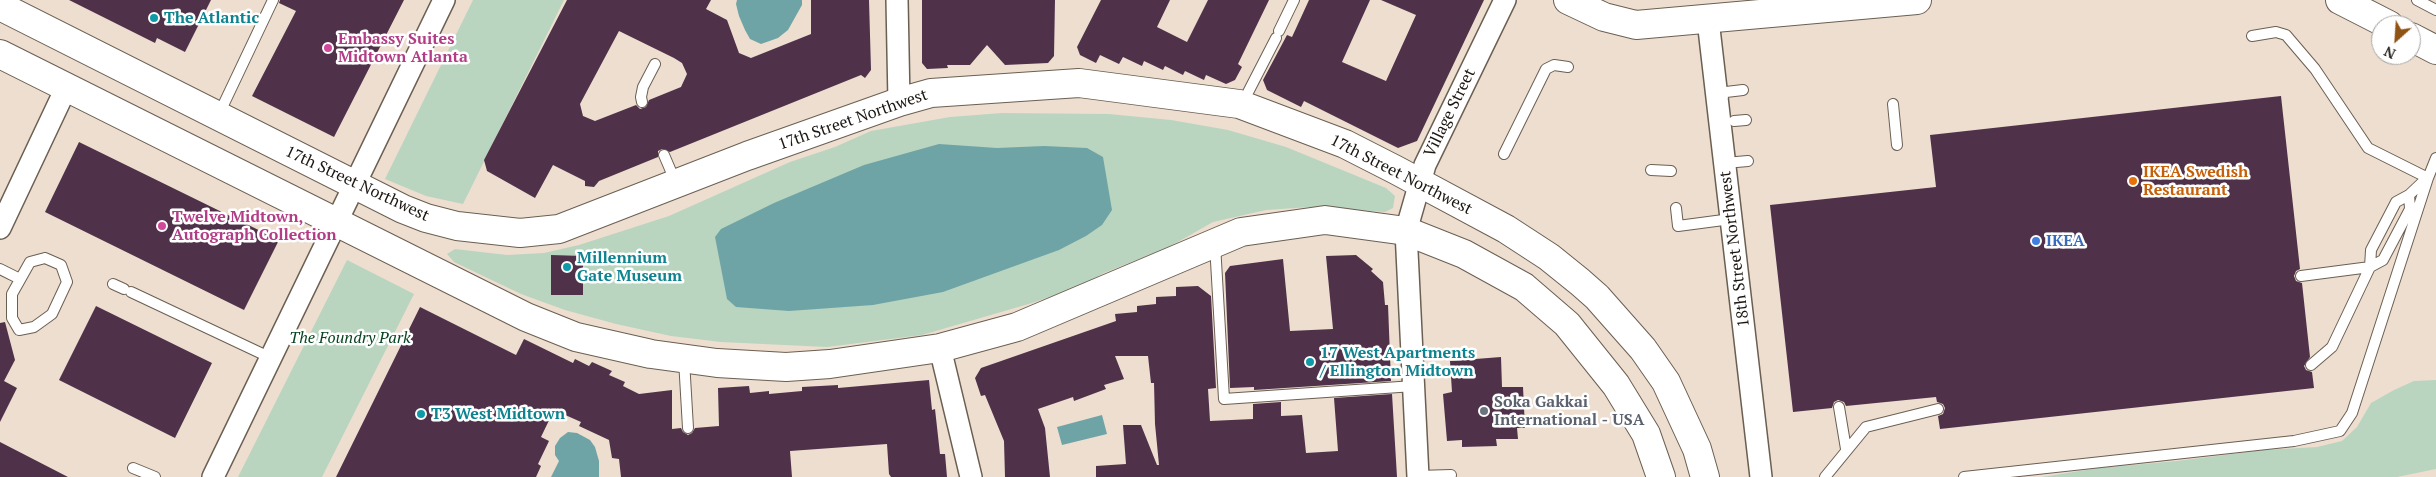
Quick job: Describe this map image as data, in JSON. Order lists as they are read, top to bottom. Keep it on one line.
{"streets":{"main road":["17th Street Northwest"],"street":["Village Street","18th Street Northwest"]},"crossings":[["Village Street","17th Street Northwest"]],"parks":["The Foundry Park"],"places":["The Atlantic","Embassy Suites Midtown Atlanta","IKEA Swedish Restaurant","Twelve Midtown, Autograph Collection","IKEA","Millennium Gate Museum","17 West Apartments / Ellington Midtown","Soka Gakkai International - USA","T3 West Midtown"],"north":"bottom left"}
